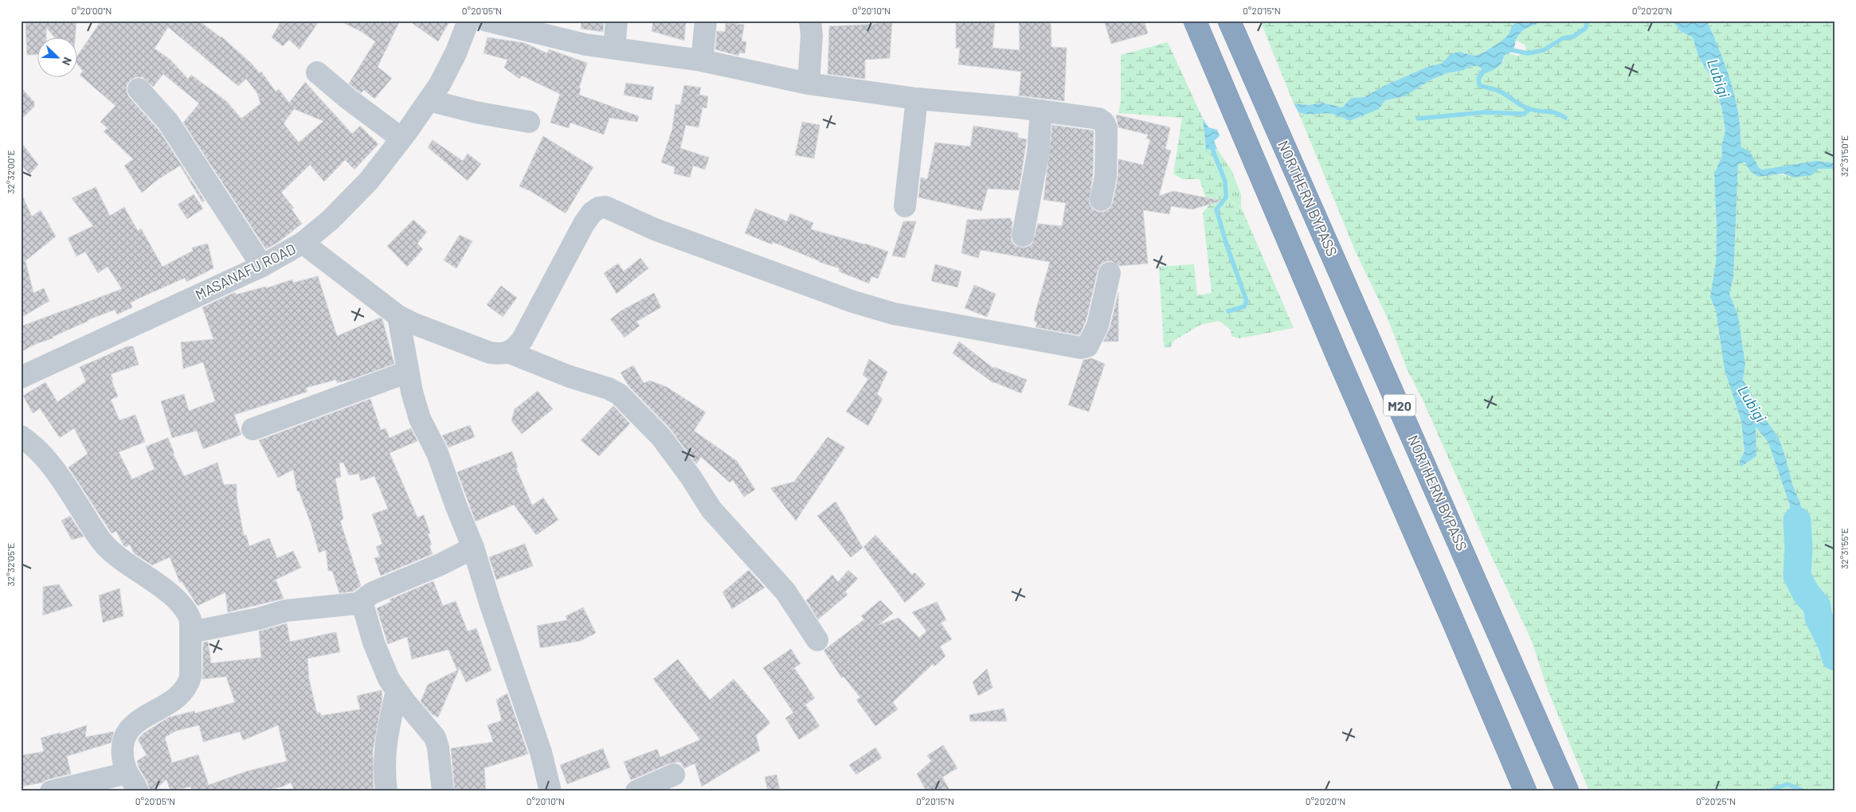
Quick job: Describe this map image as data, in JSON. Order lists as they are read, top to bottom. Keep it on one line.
{"streets":{"highway":["NORTHERN BYPASS","M20"],"street":["MASANAFU ROAD"]},"water":["Lubigi"],"north":"bottom right","coordinates":["0°20'00\"N","0°20'05\"N","0°20'10\"N","0°20'15\"N","0°20'20\"N","32°31'50\"E","32°32'00\"E","32°31'55\"E","32°32'05\"E","0°20'25\"N"]}
